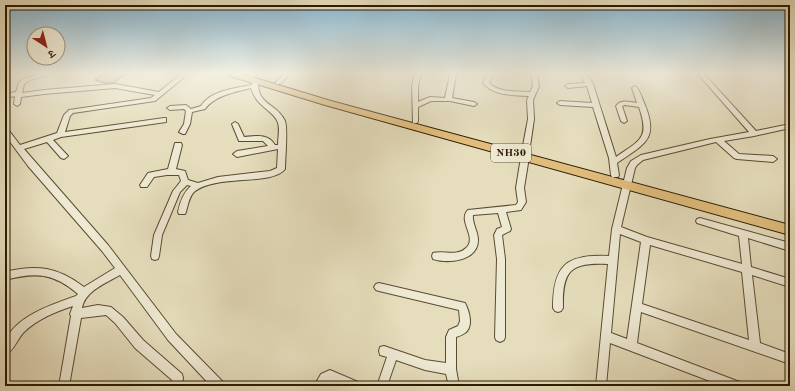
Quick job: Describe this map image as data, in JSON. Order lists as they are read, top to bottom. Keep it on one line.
{"streets":{"highway":["NH30"]},"north":"bottom right"}
